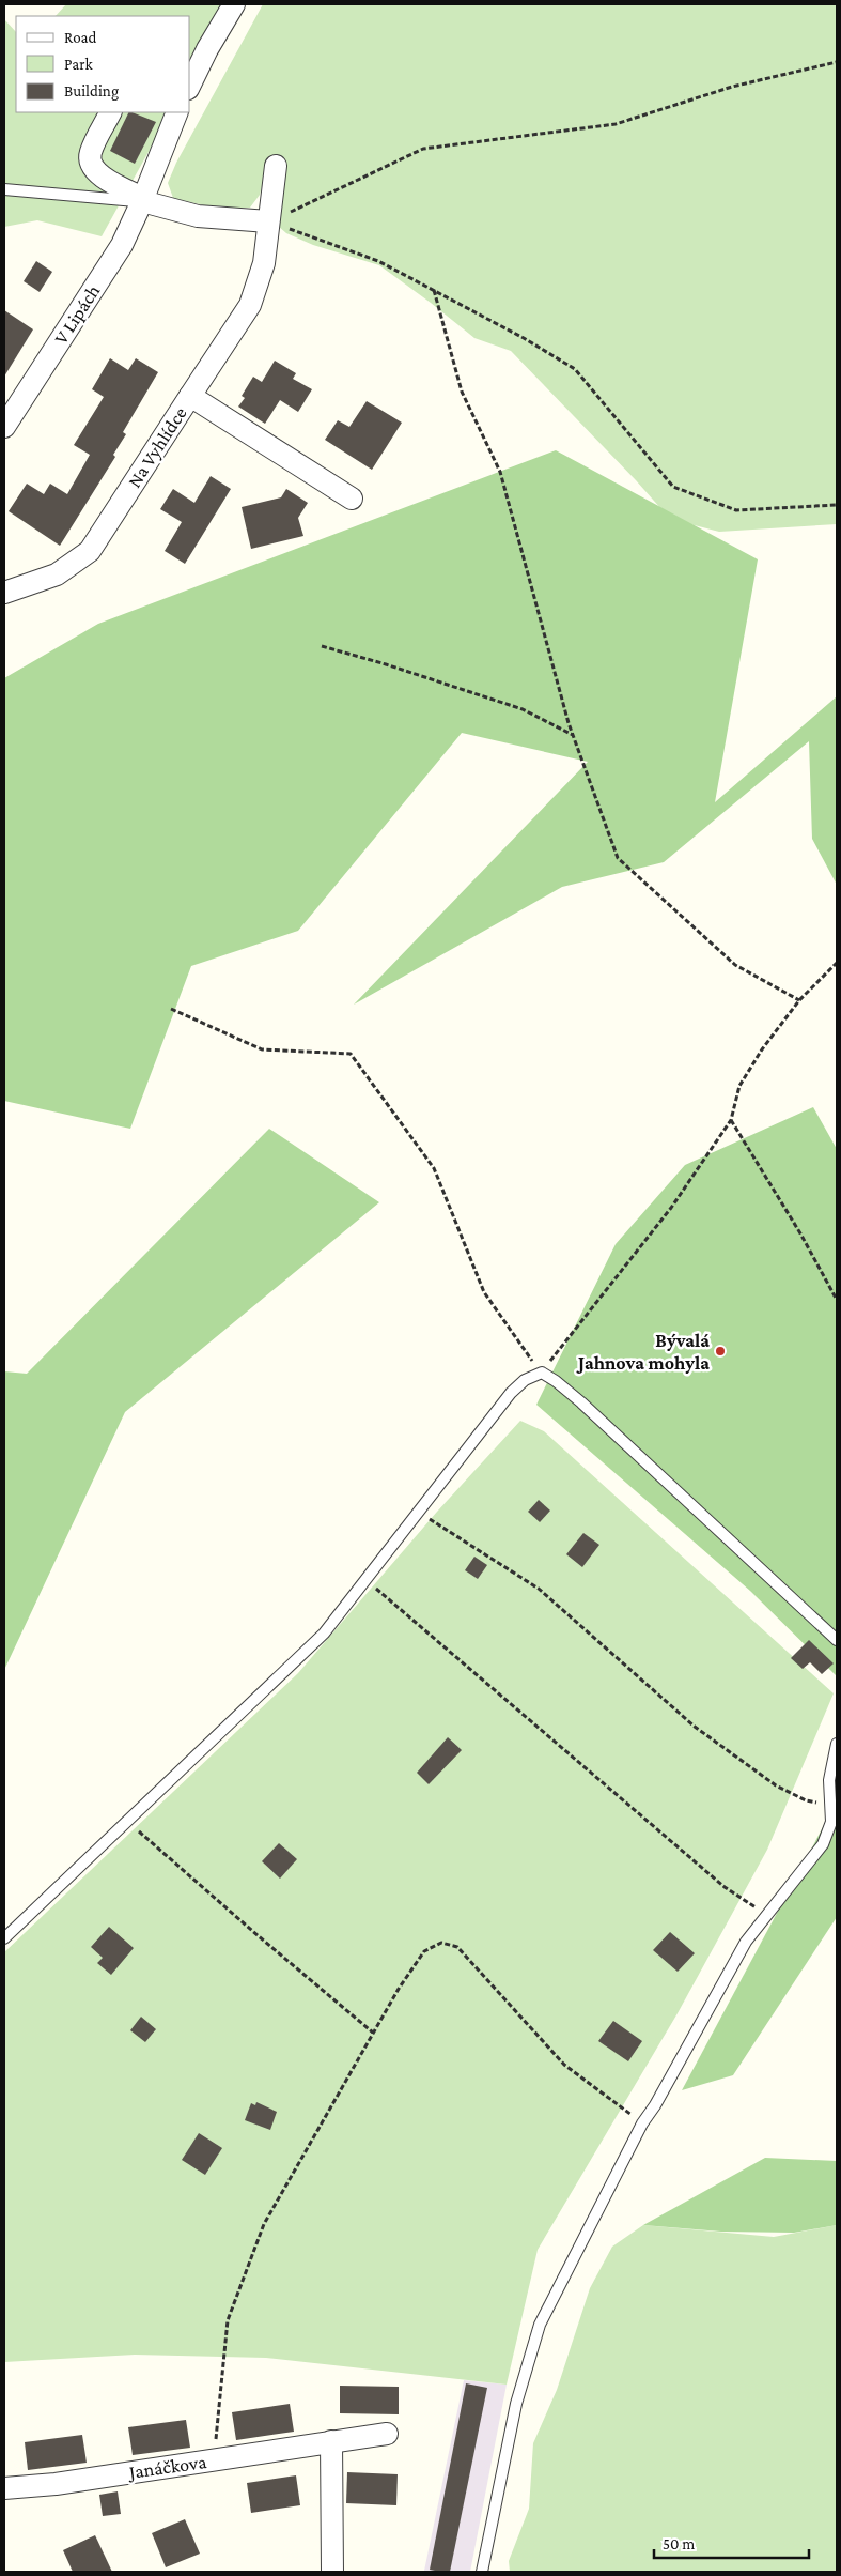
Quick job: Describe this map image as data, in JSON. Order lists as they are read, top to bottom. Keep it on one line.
{"streets":{"street":["V Lipách","Na Vyhlídce","Janáčkova"]},"places":["Bývalá Jahnova mohyla"],"legend":["Road","Park","Building"],"scale_bar":"50 m"}
